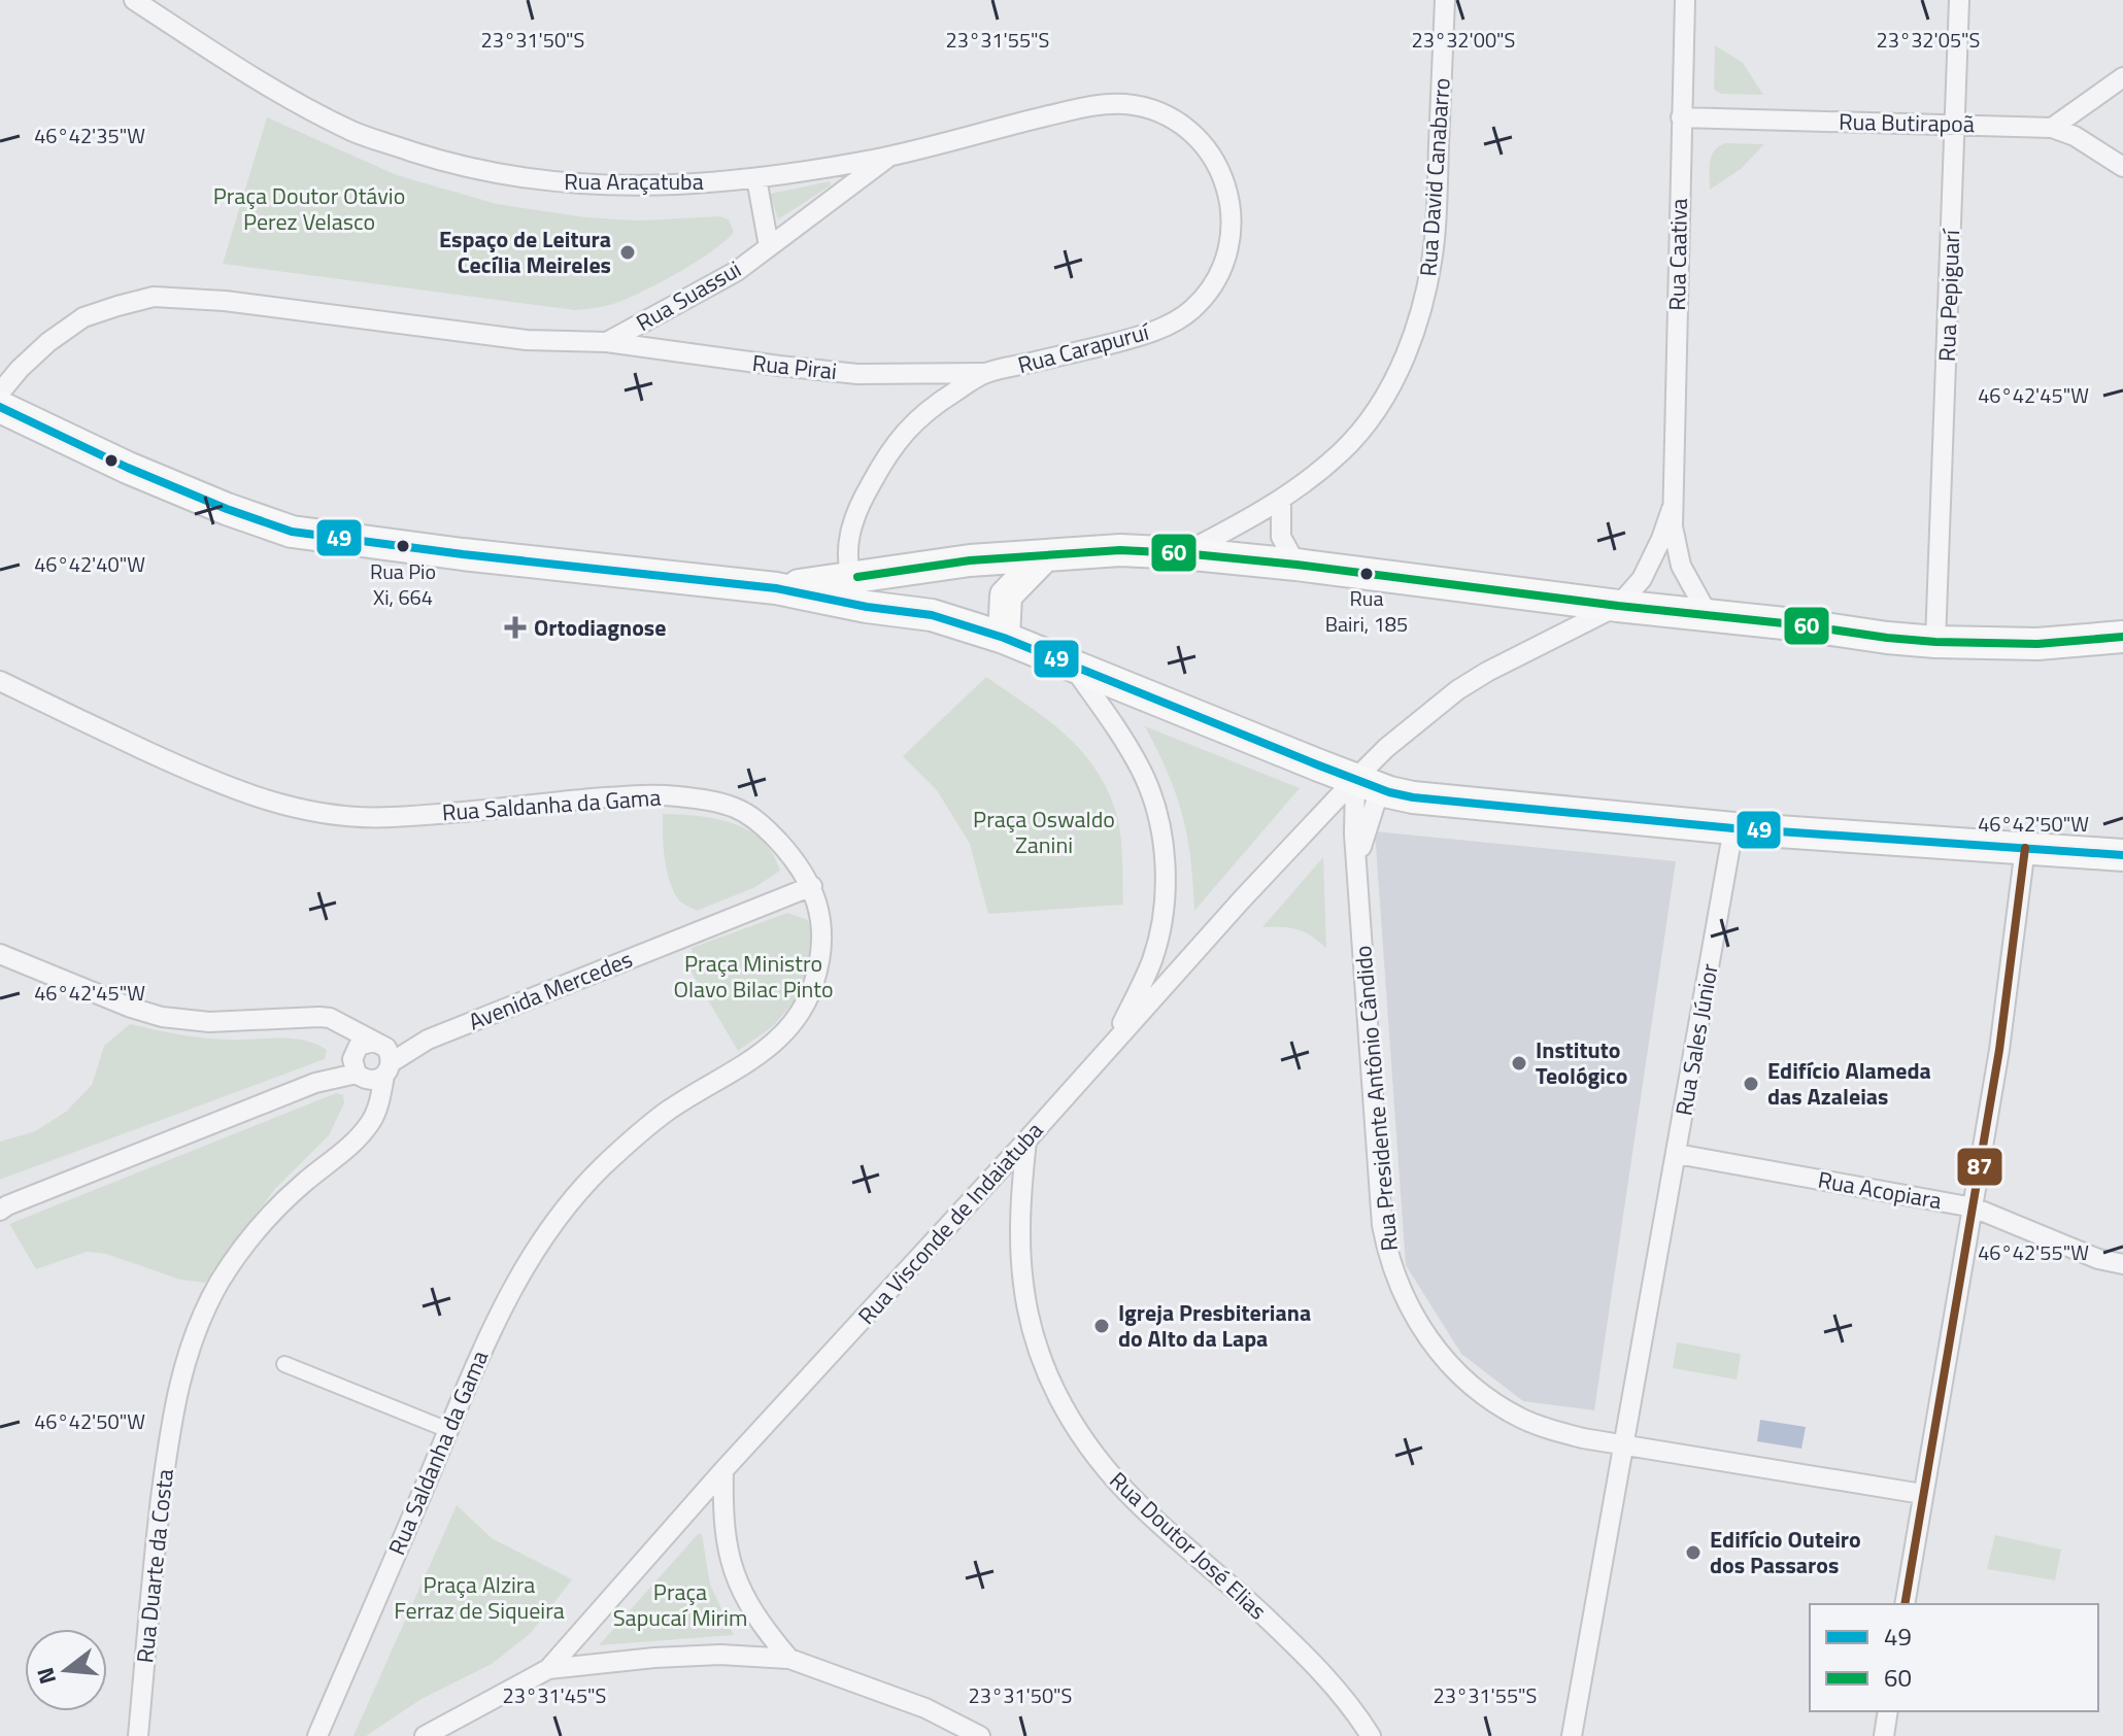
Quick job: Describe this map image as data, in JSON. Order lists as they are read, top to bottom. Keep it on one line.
{"streets":{"street":["Rua Butirapoã","Rua David Canabarro","Rua Araçatuba","Rua Caativa","Rua Suassui","Rua Pepiguarí","Rua Carapuruí","Rua Pirai","Rua Saldanha da Gama","Avenida Mercedes","Rua Sales Júnior","Rua Presidente Antônio Cândido","Rua Acopiara","Rua Visconde de Indaiatuba","Rua Doutor José Elias","Rua Duarte da Costa"]},"crossings":[["Rua Butirapoã","Rua Caativa"],["Rua Butirapoã","Rua Pepiguarí"],["Rua Araçatuba","Rua Suassui"],["Rua Araçatuba","Rua Carapuruí"],["Rua Caativa","Rua Presidente Antônio Cândido"],["Rua Caativa","Rua Visconde de Indaiatuba"],["Rua Suassui","Rua Pirai"],["Rua Carapuruí","Rua Pirai"],["Rua Saldanha da Gama","Avenida Mercedes"],["Avenida Mercedes","Rua Duarte da Costa"],["Rua Sales Júnior","Rua Presidente Antônio Cândido"],["Rua Sales Júnior","Rua Acopiara"],["Rua Presidente Antônio Cândido","Rua Visconde de Indaiatuba"],["Rua Visconde de Indaiatuba","Rua Doutor José Elias"]],"parks":["Praça Doutor Otávio Perez Velasco","Praça Oswaldo Zanini","Praça Ministro Olavo Bilac Pinto","Praça Alzira Ferraz de Siqueira","Praça Sapucaí Mirim"],"places":{"other":["Espaço de Leitura Cecília Meireles","Rua Pio Xi, 664","Rua Bairi, 185","Instituto Teológico","Edifício Alameda das Azaleias","Igreja Presbiteriana do Alto da Lapa","Edifício Outeiro dos Passaros"],"health":["Ortodiagnose"]},"lines":["transit line 49","transit line 60","transit line 87"],"legend":["49","60"],"north":"left","coordinates":["23°31'50\"S","23°31'55\"S","23°32'00\"S","23°32'05\"S","46°42'35\"W","46°42'45\"W","46°42'40\"W","46°42'50\"W","46°42'55\"W","23°31'45\"S"]}
